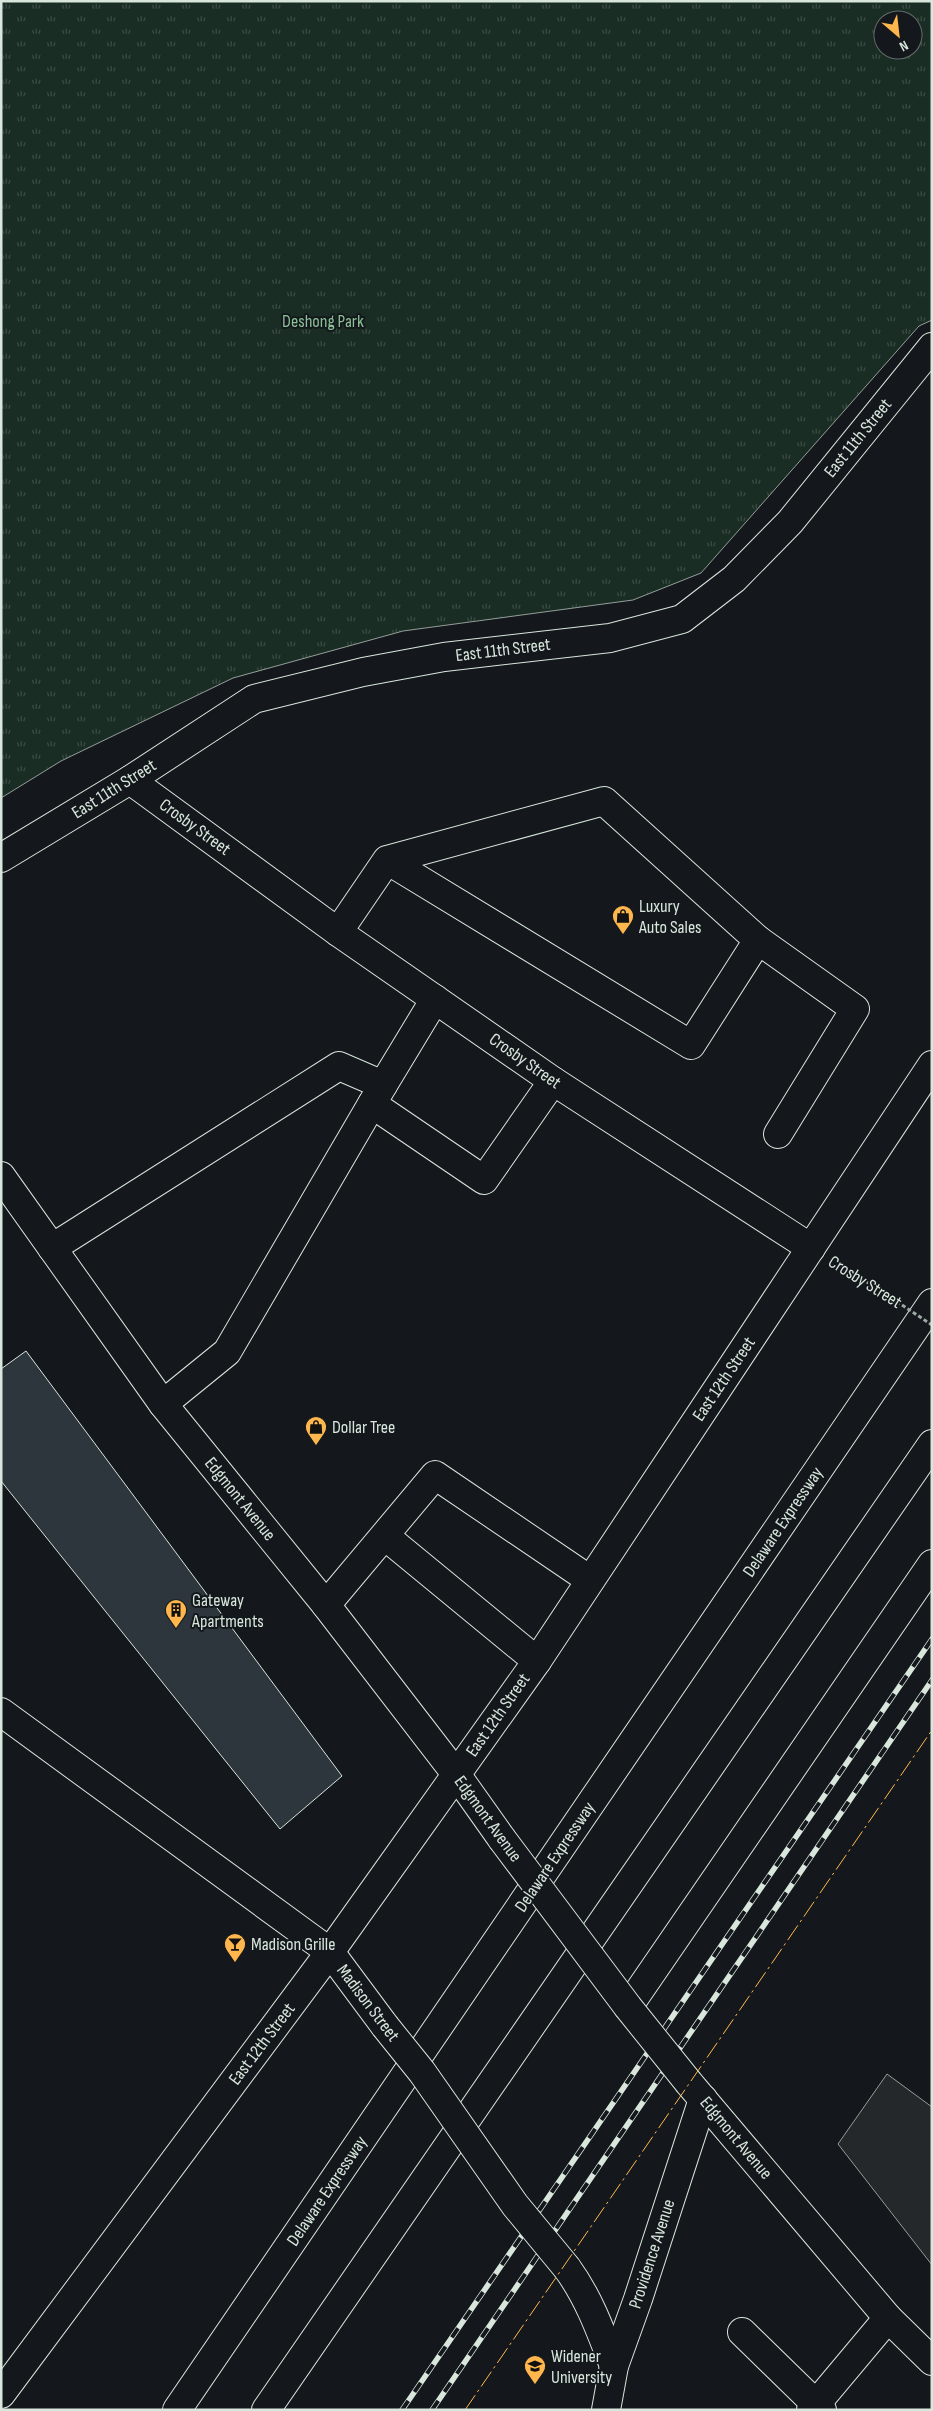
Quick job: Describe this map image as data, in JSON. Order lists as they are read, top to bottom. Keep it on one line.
{"streets":{"main road":["East 11th Street","Crosby Street","East 12th Street","Edgmont Avenue","Delaware Expressway","Madison Street","Providence Avenue"]},"crossings":[["East 11th Street","Crosby Street"],["Crosby Street","East 12th Street"],["East 12th Street","Edgmont Avenue"],["East 12th Street","Madison Street"],["Edgmont Avenue","Providence Avenue"],["Madison Street","Providence Avenue"]],"parks":["Deshong Park"],"places":{"shop":["Luxury Auto Sales","Dollar Tree"],"building":["Gateway Apartments"],"bar":["Madison Grille"],"school or university":["Widener University"]},"north":"bottom right"}
